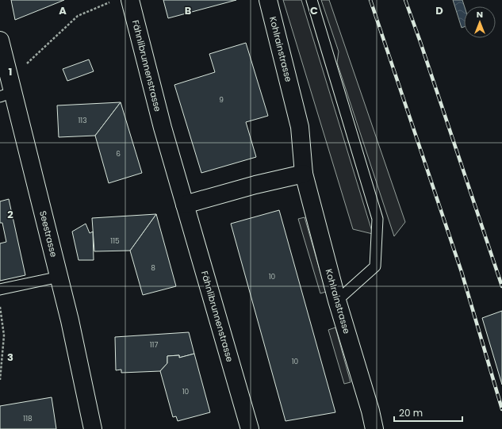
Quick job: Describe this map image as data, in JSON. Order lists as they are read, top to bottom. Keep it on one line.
{"streets":{"street":["Kohlrainstrasse","Fähnlibrunnenstrasse","Seestrasse"]},"house_numbers":["9","113","6","115","8","10","117","10","10","118"],"scale_bar":"20 m","north":"top","grid":{"columns":["A","B","C","D"],"rows":["1","2","3"]}}
